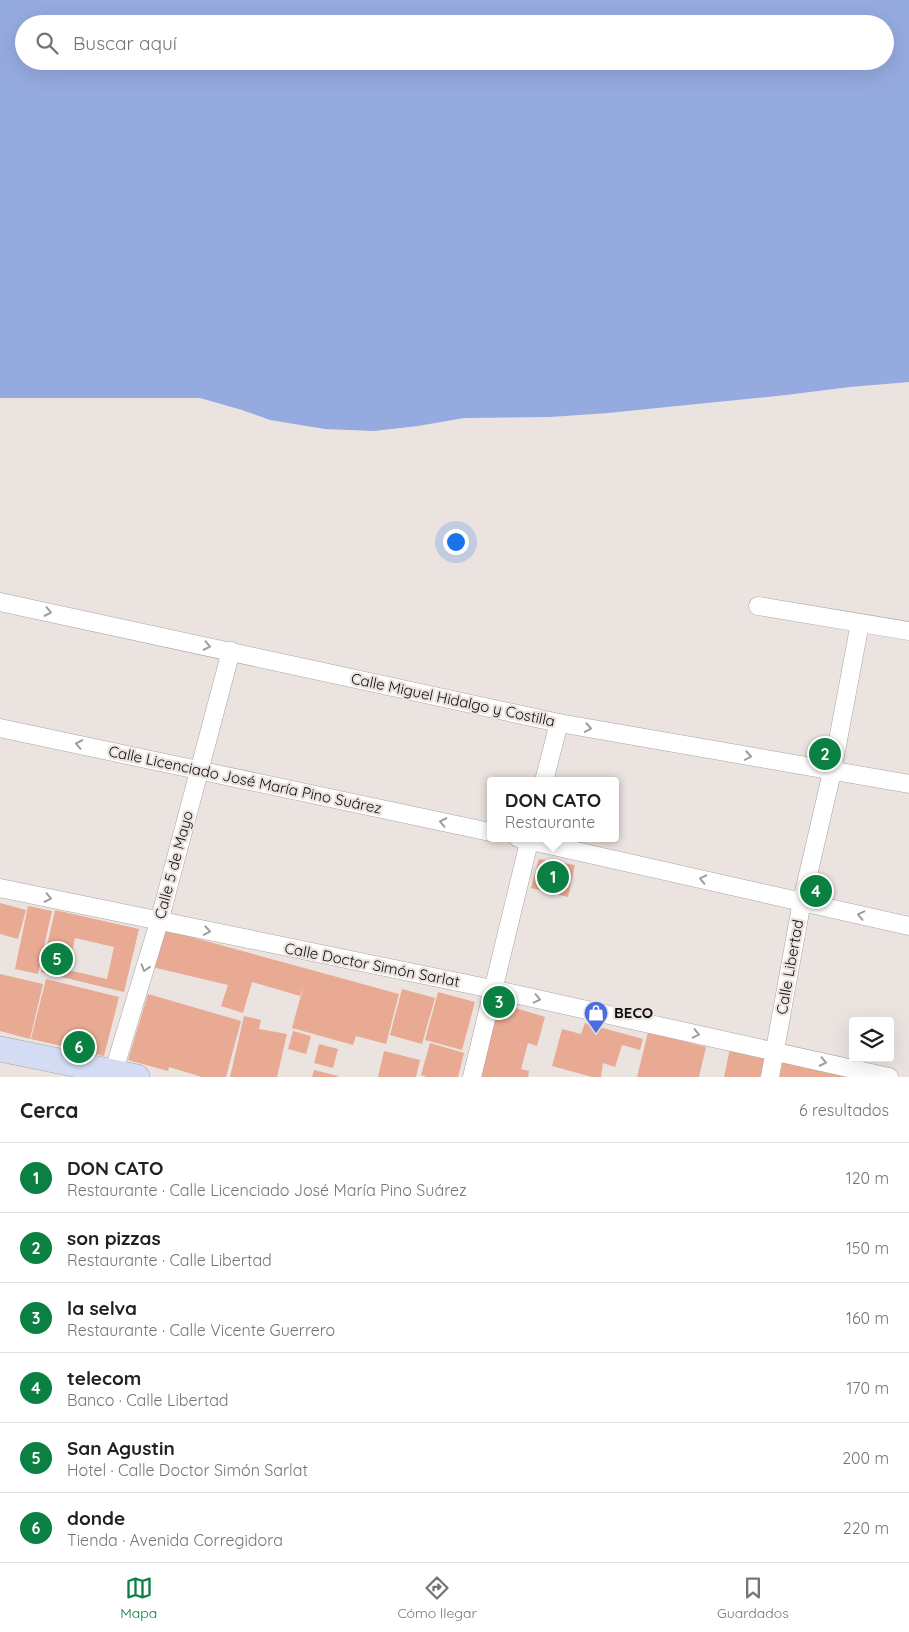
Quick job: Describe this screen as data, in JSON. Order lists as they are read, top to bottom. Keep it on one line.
{"streets":{"street":["Calle Miguel Hidalgo y Costilla","Calle Licenciado José María Pino Suárez","Calle 5 de Mayo","Calle Doctor Simón Sarlat","Calle Libertad"]},"crossings":[["Calle Miguel Hidalgo y Costilla","Calle 5 de Mayo"],["Calle Miguel Hidalgo y Costilla","Calle Libertad"],["Calle Licenciado José María Pino Suárez","Calle 5 de Mayo"],["Calle 5 de Mayo","Calle Doctor Simón Sarlat"],["Calle Doctor Simón Sarlat","Calle Libertad"]],"one_way":["Calle Licenciado José María Pino Suárez","Calle 5 de Mayo"],"places":{"shop":["BECO"]},"page":{"search":"Buscar aquí","pins":["2","1","4","5","3","6"],"popup":["DON CATO","Restaurante"],"heading":["Cerca","6 resultados"],"list":[{"mark":"1","name":"DON CATO","note":"Restaurante · Calle Licenciado José María Pino Suárez","value":"120 m"},{"mark":"2","name":"son pizzas","note":"Restaurante · Calle Libertad","value":"150 m"},{"mark":"3","name":"la selva","note":"Restaurante · Calle Vicente Guerrero","value":"160 m"},{"mark":"4","name":"telecom","note":"Banco · Calle Libertad","value":"170 m"},{"mark":"5","name":"San Agustin","note":"Hotel · Calle Doctor Simón Sarlat","value":"200 m"},{"mark":"6","name":"donde","note":"Tienda · Avenida Corregidora","value":"220 m"}],"nav":["Mapa","Cómo llegar","Guardados"]}}
